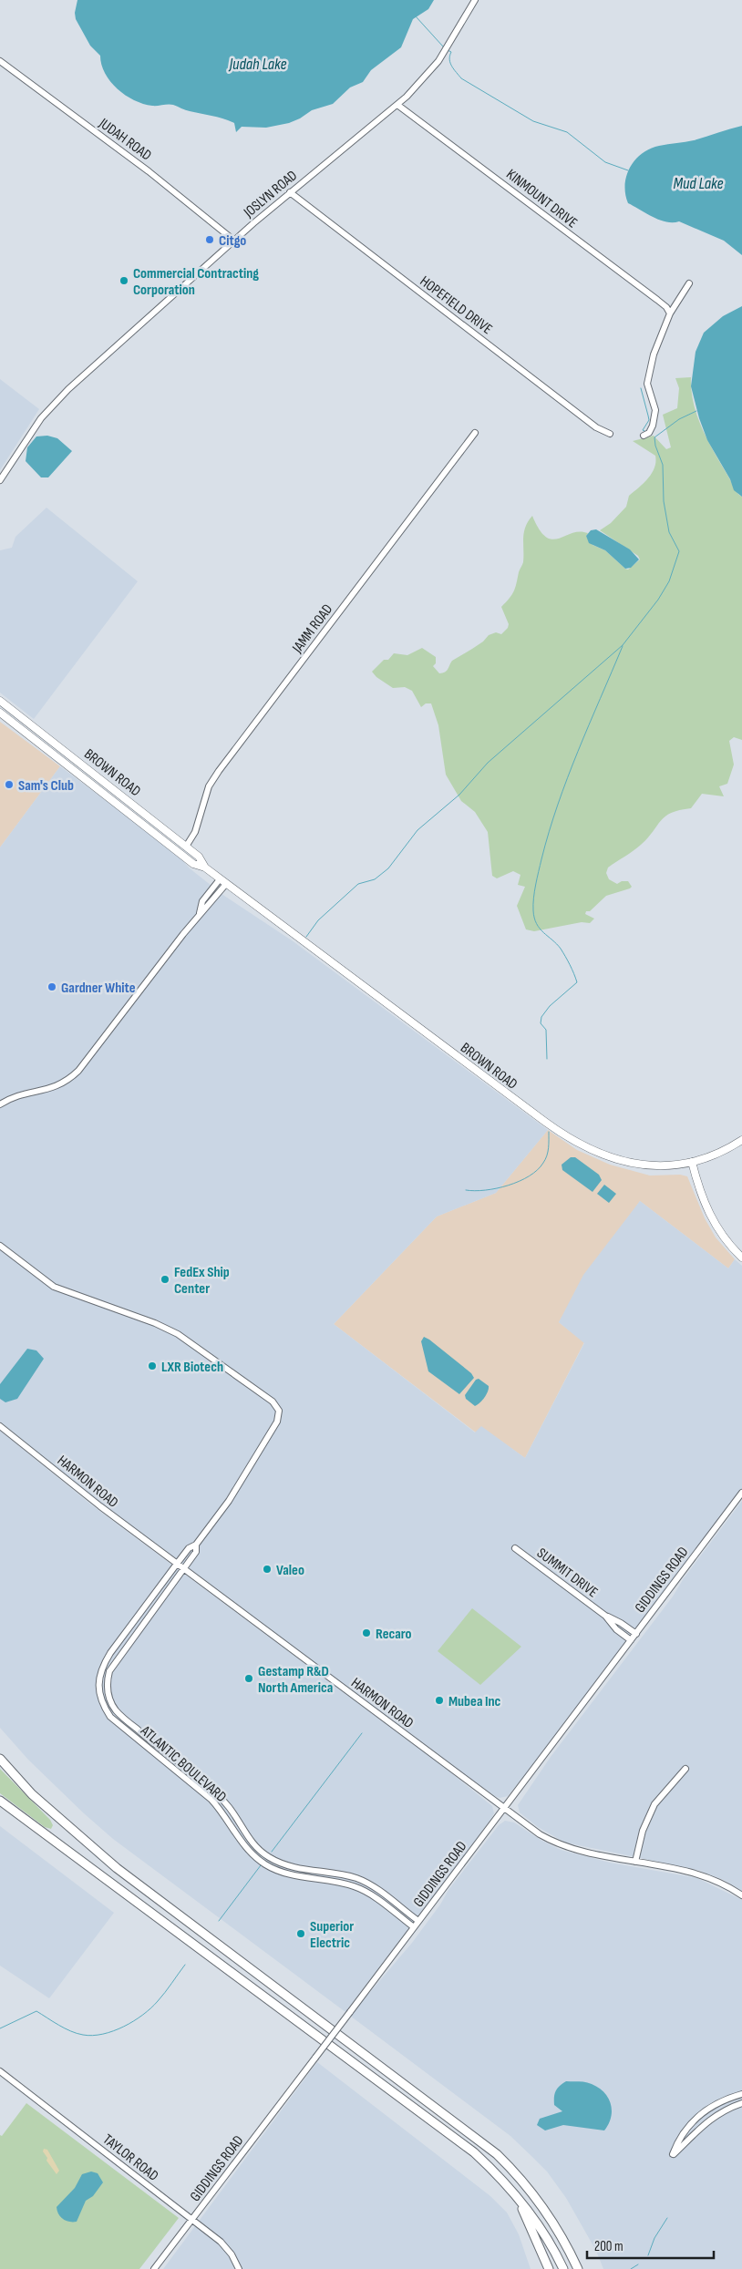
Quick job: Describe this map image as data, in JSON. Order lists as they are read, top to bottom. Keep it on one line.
{"streets":{"main road":["BROWN ROAD"],"street":["JUDAH ROAD","JOSLYN ROAD","KINMOUNT DRIVE","HOPEFIELD DRIVE","JAMM ROAD","HARMON ROAD","SUMMIT DRIVE","GIDDINGS ROAD","ATLANTIC BOULEVARD","TAYLOR ROAD"]},"crossings":[["JUDAH ROAD","JOSLYN ROAD"],["JOSLYN ROAD","KINMOUNT DRIVE"],["JOSLYN ROAD","HOPEFIELD DRIVE"],["JAMM ROAD","BROWN ROAD"],["HARMON ROAD","GIDDINGS ROAD"],["HARMON ROAD","ATLANTIC BOULEVARD"],["SUMMIT DRIVE","GIDDINGS ROAD"],["GIDDINGS ROAD","ATLANTIC BOULEVARD"],["GIDDINGS ROAD","TAYLOR ROAD"]],"water":["Judah Lake","Mud Lake"],"places":["Citgo","Commercial Contracting Corporation","Sam's Club","Gardner White","FedEx Ship Center","LXR Biotech","Valeo","Recaro","Gestamp R&D North America","Mubea Inc","Superior Electric"],"scale_bar":"200 m"}
